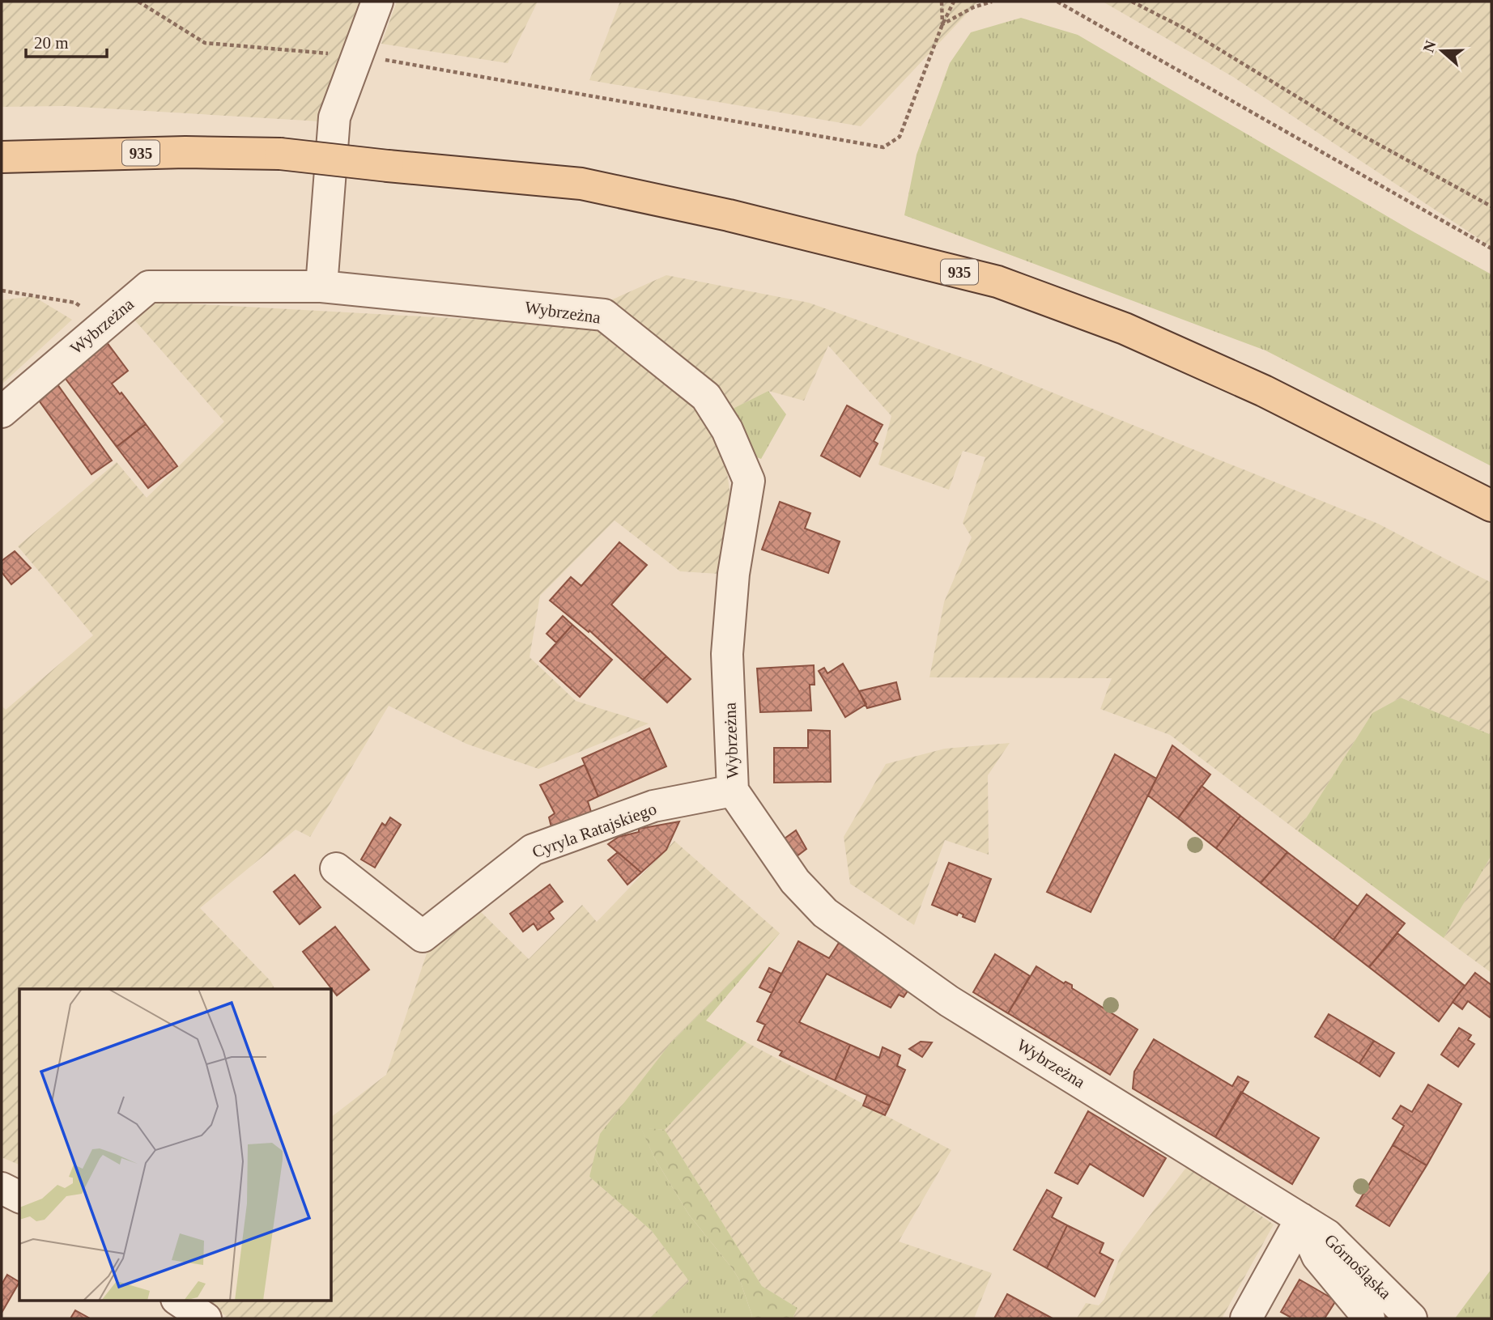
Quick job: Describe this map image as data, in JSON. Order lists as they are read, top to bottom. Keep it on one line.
{"streets":{"main road":["935"],"street":["Wybrzeżna","Cyryla Ratajskiego","Górnośląska"]},"crossings":[["Wybrzeżna","Cyryla Ratajskiego"],["Wybrzeżna","Górnośląska"]],"scale_bar":"20 m","north":"left"}
